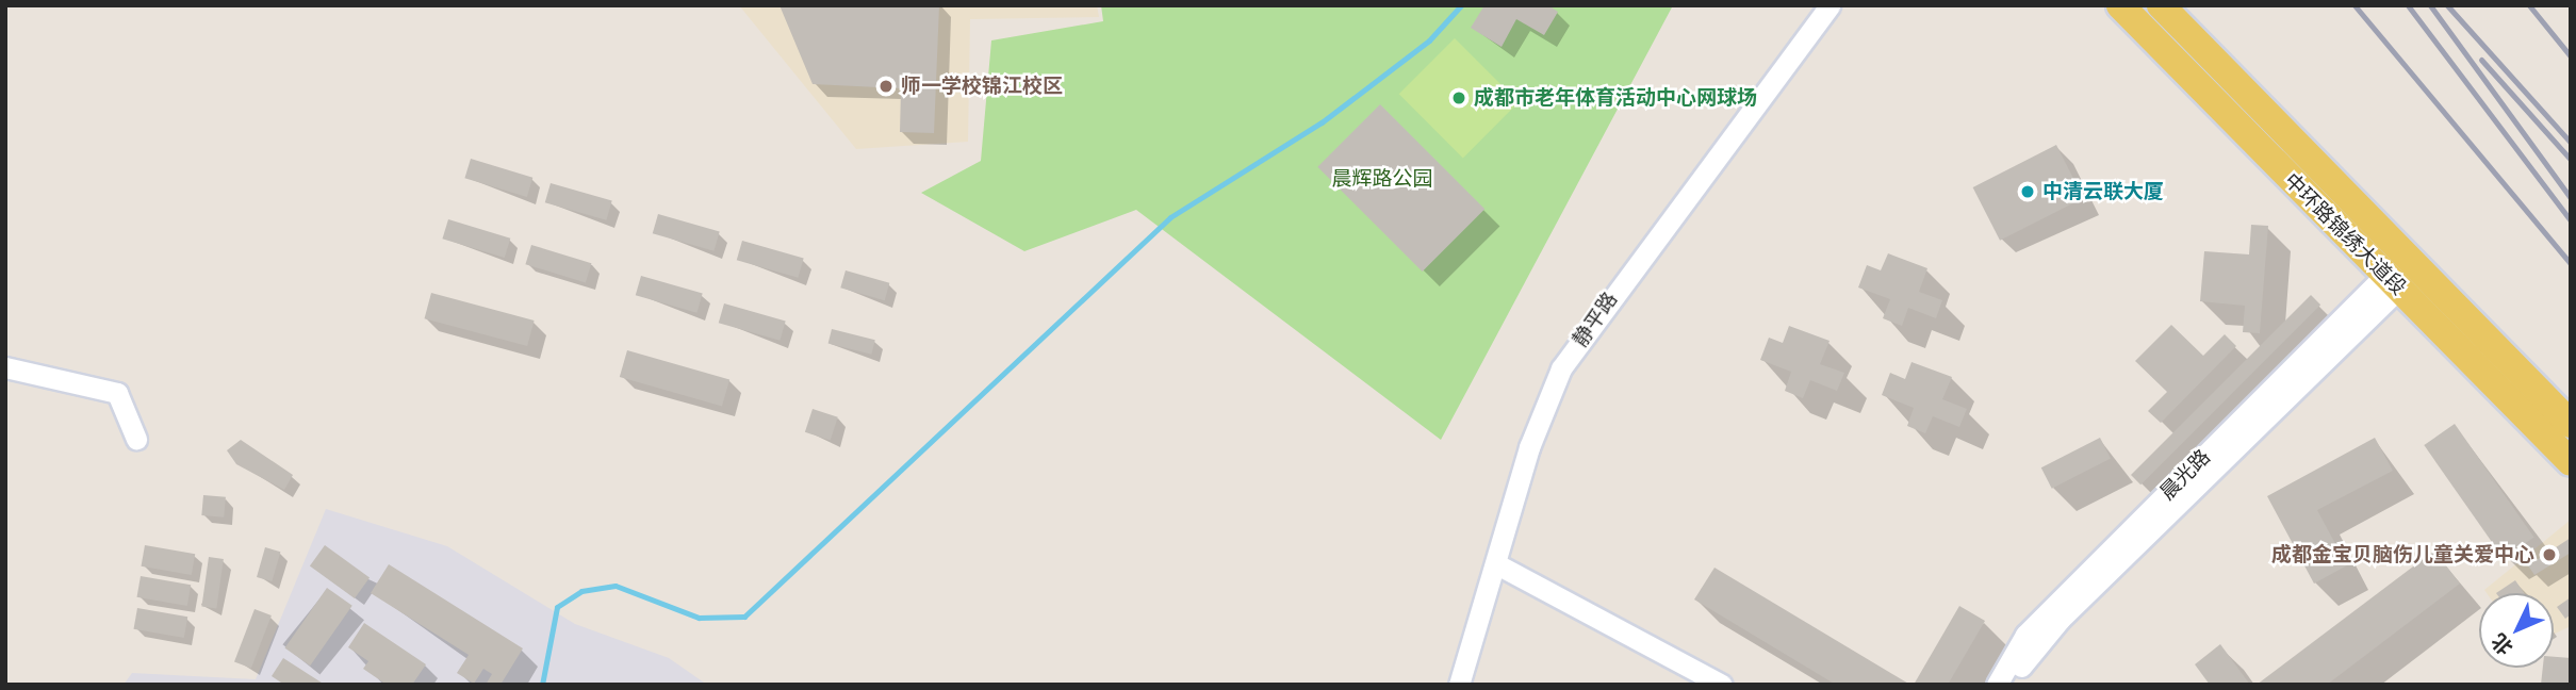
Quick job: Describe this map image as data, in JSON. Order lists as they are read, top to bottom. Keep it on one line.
{"streets":{"main road":["中环路锦绣大道段"],"street":["静平路","晨光路"]},"crossings":[["中环路锦绣大道段","晨光路"]],"parks":["晨辉路公园"],"places":["师一学校锦江校区","成都市老年体育活动中心网球场","中清云联大厦","成都金宝贝脑伤儿童关爱中心"],"north":"bottom left"}
